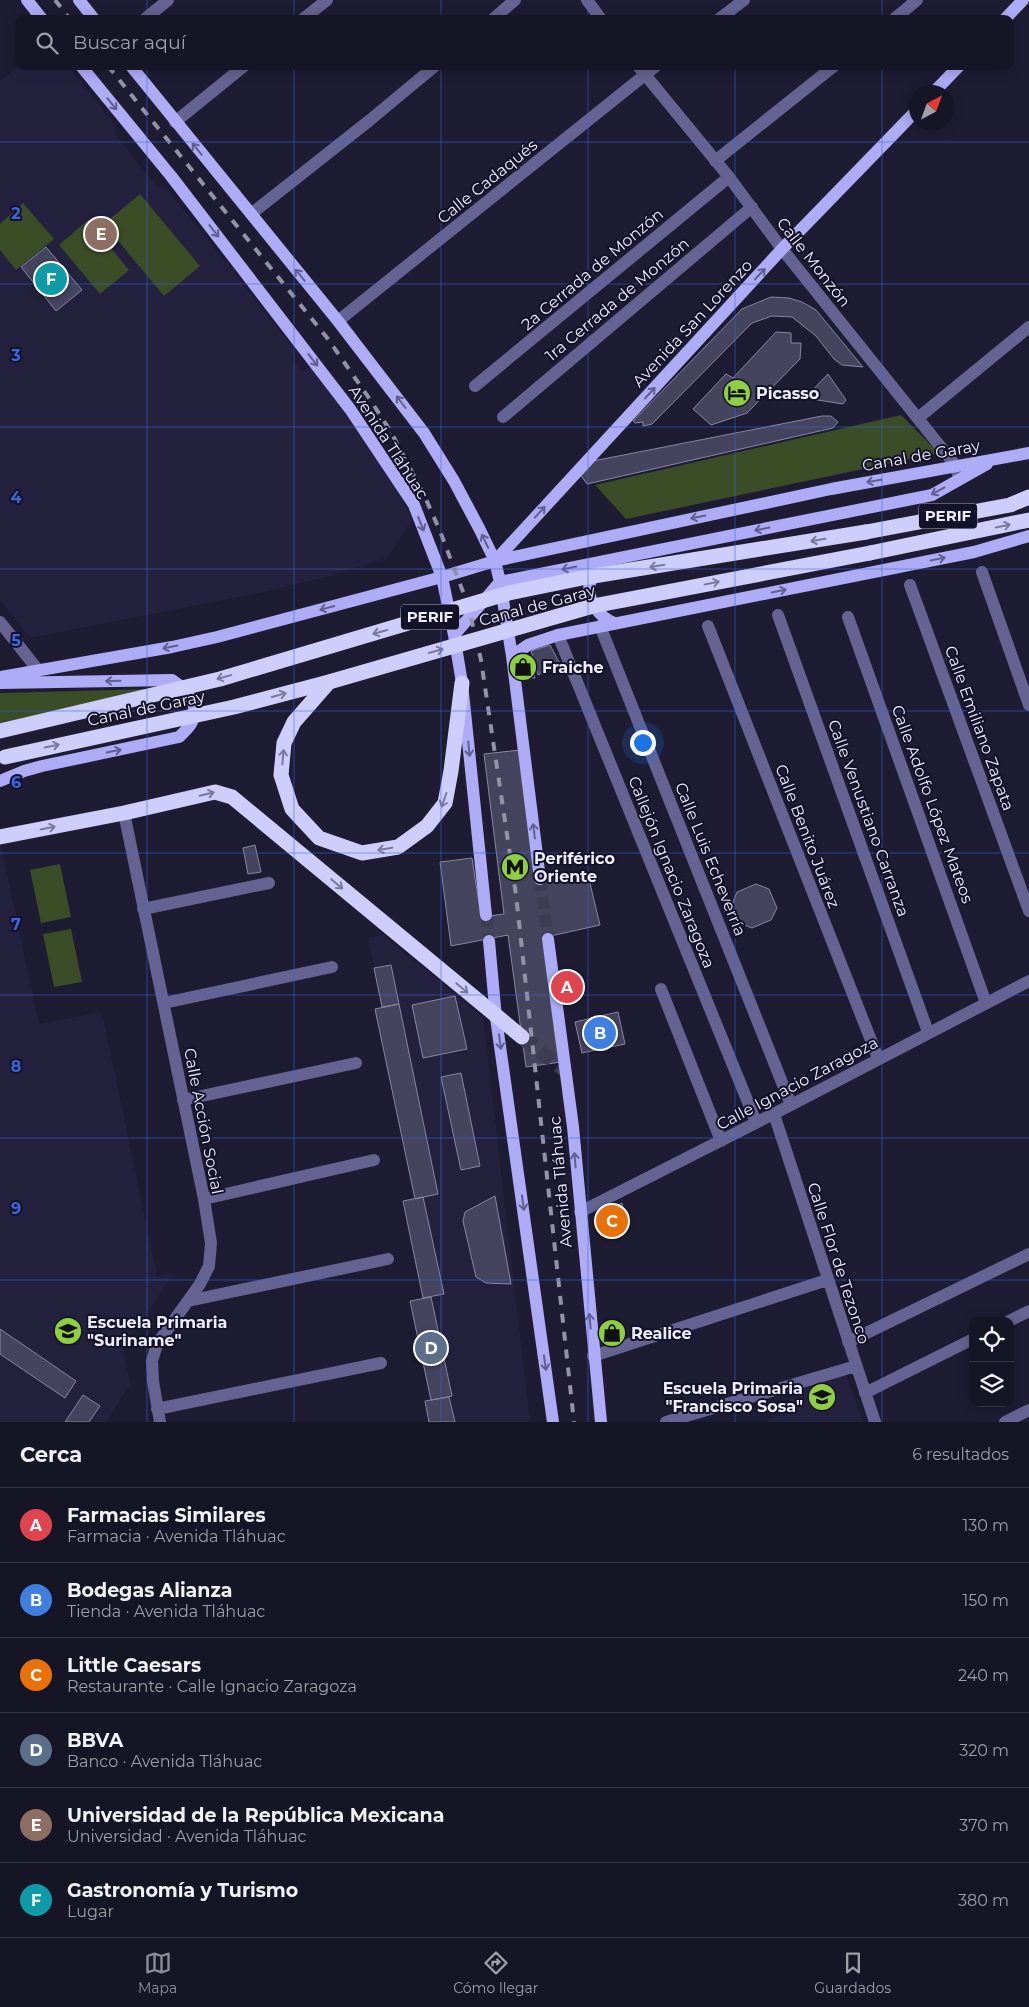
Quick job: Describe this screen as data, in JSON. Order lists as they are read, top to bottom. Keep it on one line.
{"streets":{"highway":["Canal de Garay","PERIF"],"main road":["Avenida San Lorenzo","Avenida Tláhuac"],"street":["Calle Cadaqués","Calle Monzón","2a Cerrada de Monzón","1ra Cerrada de Monzón","Calle Emiliano Zapata","Calle Adolfo López Mateos","Calle Venustiano Carranza","Calle Benito Juárez","Calle Luis Echeverría","Callejón Ignacio Zaragoza","Calle Ignacio Zaragoza","Calle Acción Social","Calle Flor de Tezonco"]},"crossings":[["Calle Cadaqués","Calle Monzón"],["Calle Cadaqués","Avenida Tláhuac"],["Calle Monzón","2a Cerrada de Monzón"],["Calle Monzón","1ra Cerrada de Monzón"],["Calle Monzón","Avenida San Lorenzo"],["Calle Monzón","Canal de Garay"],["Avenida San Lorenzo","Avenida Tláhuac"],["Avenida San Lorenzo","Canal de Garay"],["Avenida Tláhuac","Canal de Garay"],["Avenida Tláhuac","Calle Ignacio Zaragoza"],["Calle Adolfo López Mateos","Calle Ignacio Zaragoza"],["Calle Venustiano Carranza","Calle Ignacio Zaragoza"],["Calle Benito Juárez","Calle Ignacio Zaragoza"],["Calle Luis Echeverría","Calle Ignacio Zaragoza"],["Callejón Ignacio Zaragoza","Calle Ignacio Zaragoza"],["Calle Ignacio Zaragoza","Calle Flor de Tezonco"]],"one_way":["Avenida San Lorenzo"],"places":{"hotel":["Picasso"],"shop":["Fraiche","Realice"],"metro station":["Periférico Oriente"],"school or university":["Escuela Primaria \"Suriname\"","Escuela Primaria \"Francisco Sosa\""]},"north":"top right","page":{"search":"Buscar aquí","pins":["E","F","A","B","C","D"],"heading":["Cerca","6 resultados"],"list":[{"mark":"A","name":"Farmacias Similares","note":"Farmacia · Avenida Tláhuac","value":"130 m"},{"mark":"B","name":"Bodegas Alianza","note":"Tienda · Avenida Tláhuac","value":"150 m"},{"mark":"C","name":"Little Caesars","note":"Restaurante · Calle Ignacio Zaragoza","value":"240 m"},{"mark":"D","name":"BBVA","note":"Banco · Avenida Tláhuac","value":"320 m"},{"mark":"E","name":"Universidad de la República Mexicana","note":"Universidad · Avenida Tláhuac","value":"370 m"},{"mark":"F","name":"Gastronomía y Turismo","note":"Lugar","value":"380 m"}],"nav":["Mapa","Cómo llegar","Guardados"]},"grid":{"rows":["2","3","4","5","6","7","8","9"]}}
